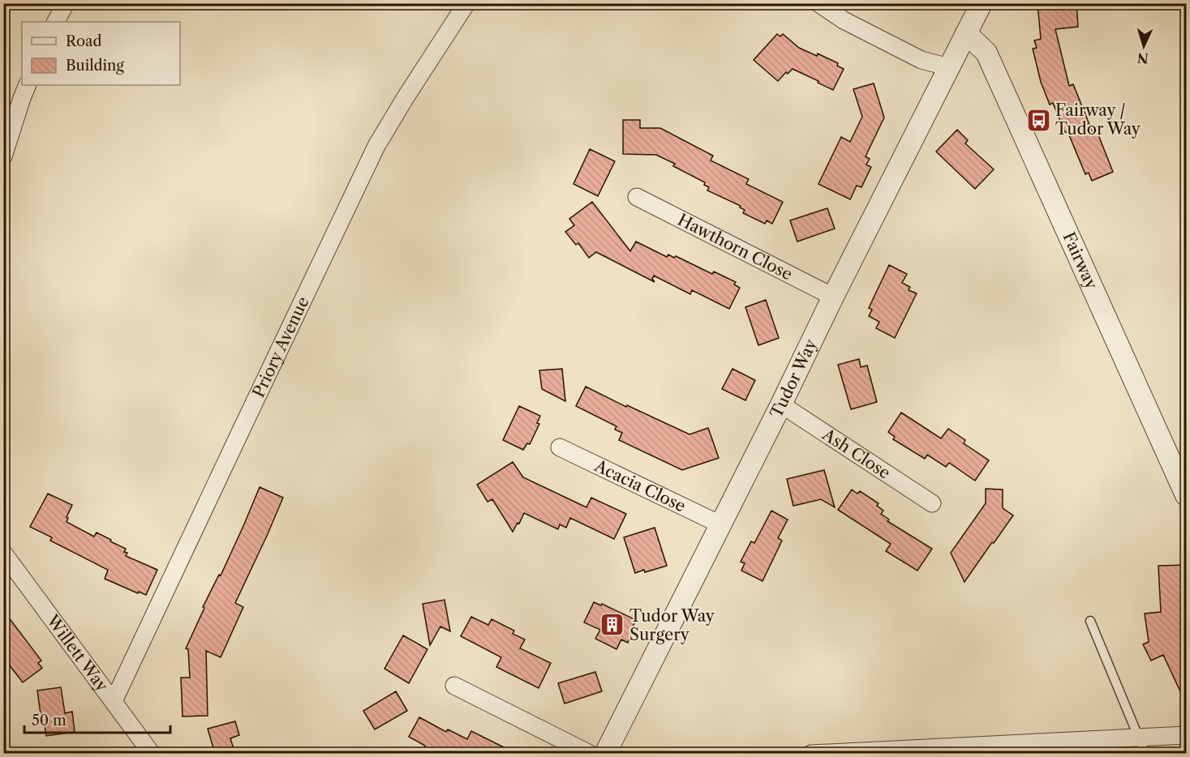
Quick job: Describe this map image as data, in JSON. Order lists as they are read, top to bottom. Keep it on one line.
{"streets":{"street":["Hawthorn Close","Fairway","Priory Avenue","Tudor Way","Ash Close","Acacia Close","Willett Way"]},"crossings":[["Hawthorn Close","Tudor Way"],["Fairway","Tudor Way"],["Priory Avenue","Willett Way"],["Tudor Way","Ash Close"],["Tudor Way","Acacia Close"]],"places":{"bus stop":["Fairway / Tudor Way"],"building":["Tudor Way Surgery"]},"legend":["Road","Building"],"scale_bar":"50 m","north":"bottom"}
